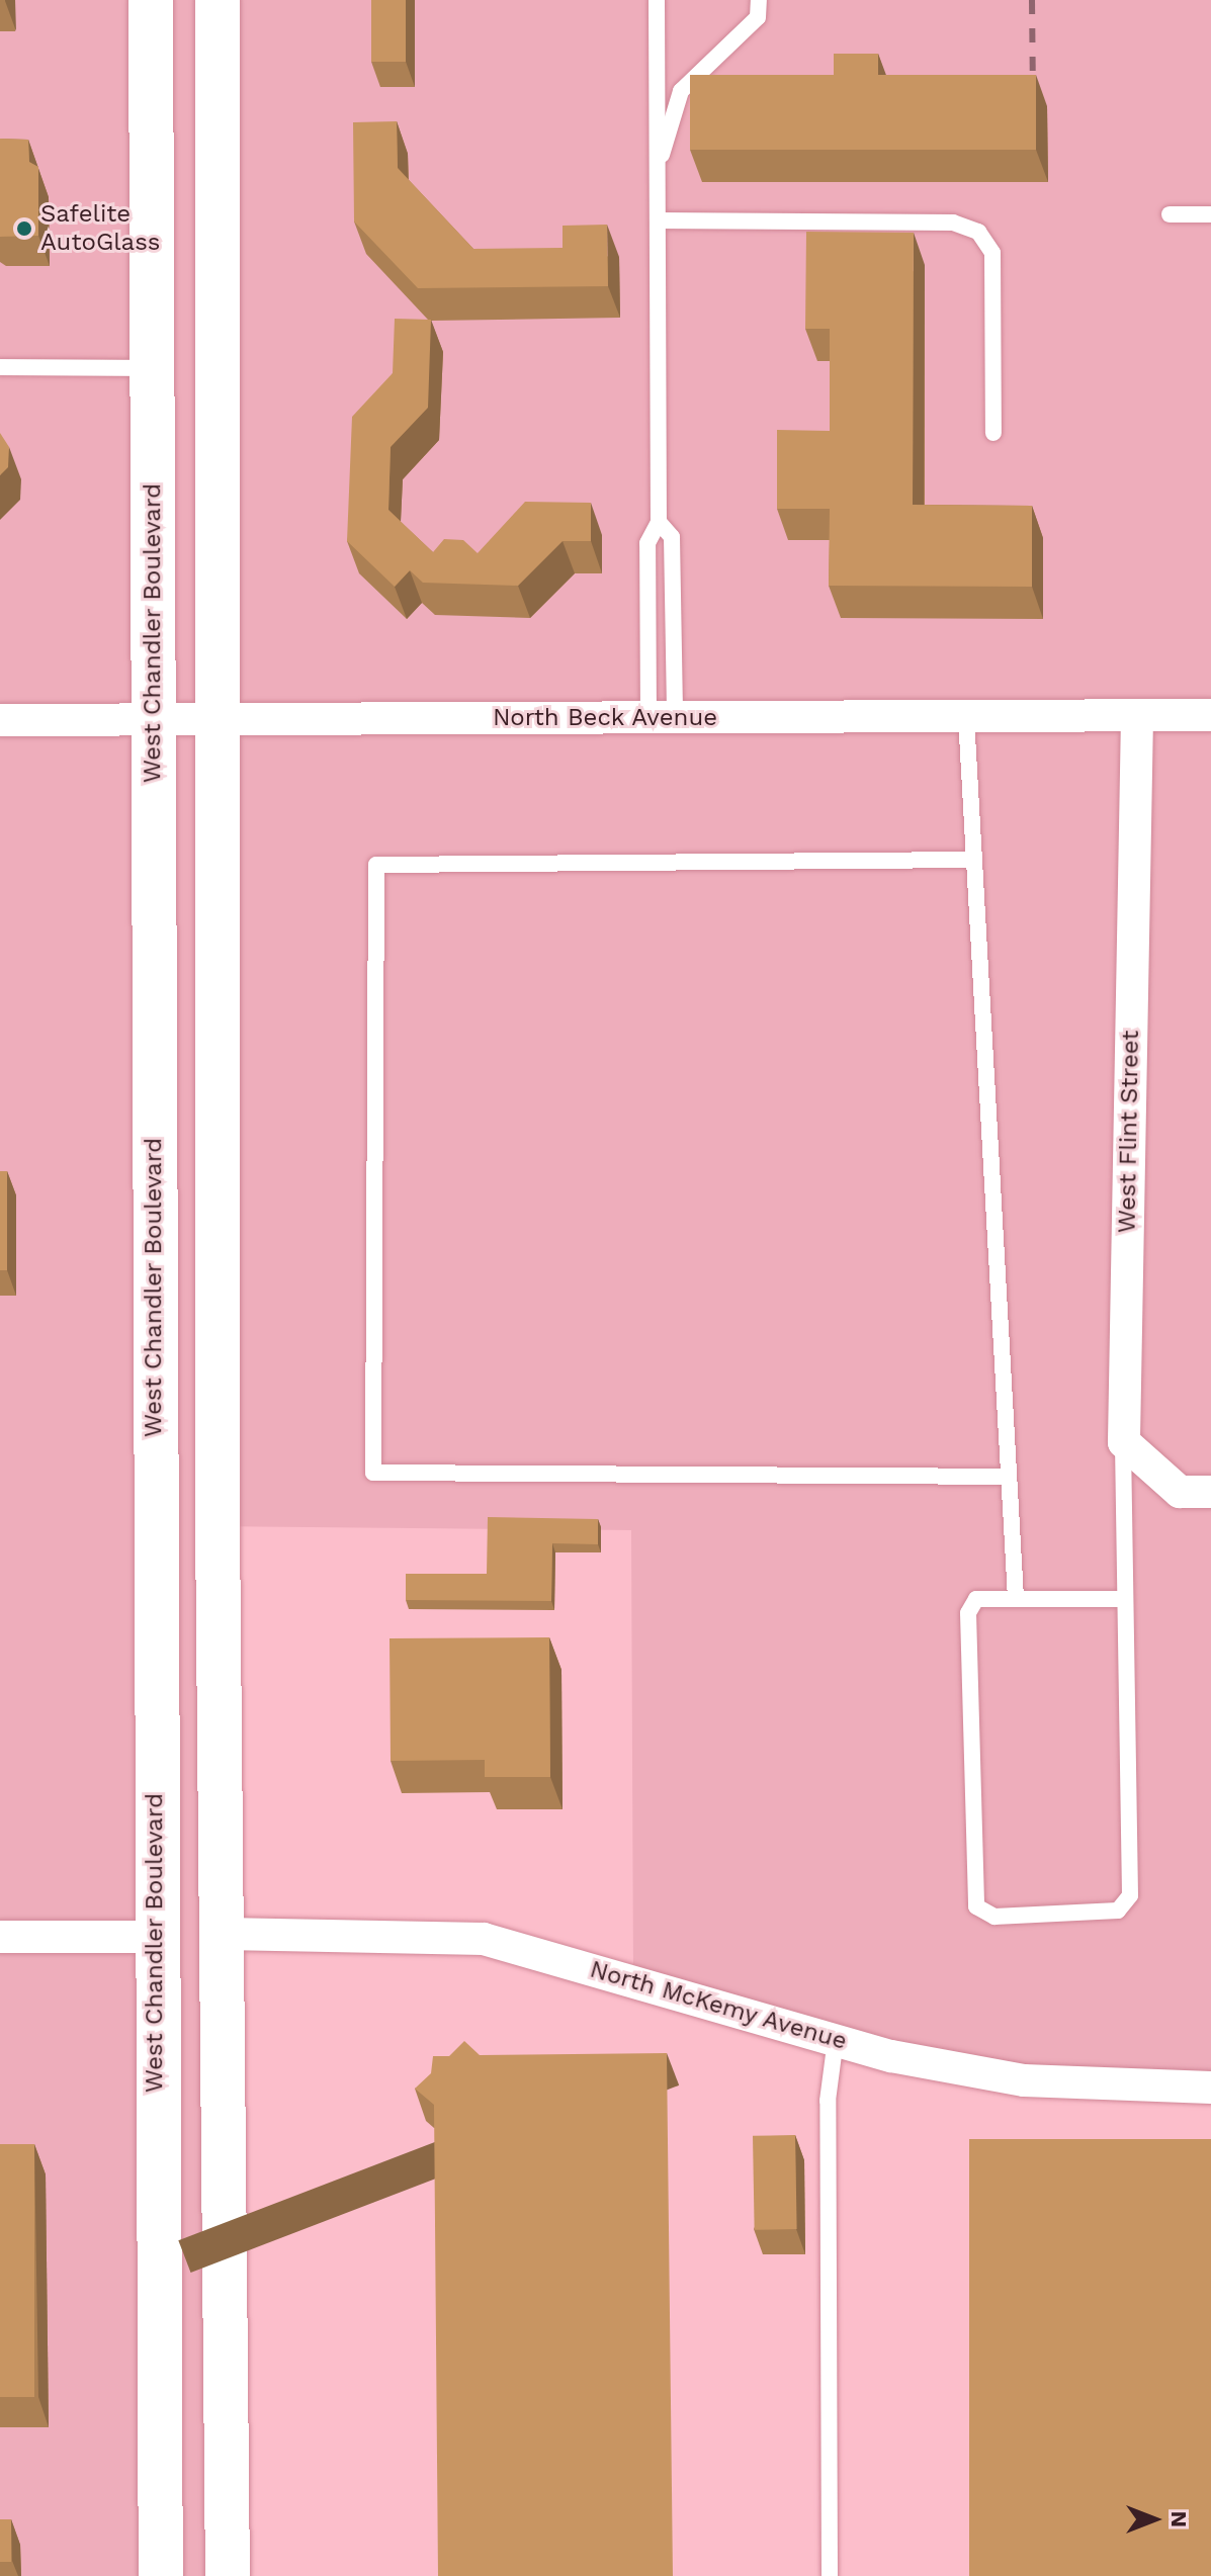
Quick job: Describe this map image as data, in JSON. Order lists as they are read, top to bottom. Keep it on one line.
{"streets":{"main road":["West Chandler Boulevard"],"street":["North Beck Avenue","West Flint Street","North McKemy Avenue"]},"crossings":[["West Chandler Boulevard","North Beck Avenue"],["North Beck Avenue","West Flint Street"]],"places":["Safelite AutoGlass"],"north":"right"}
